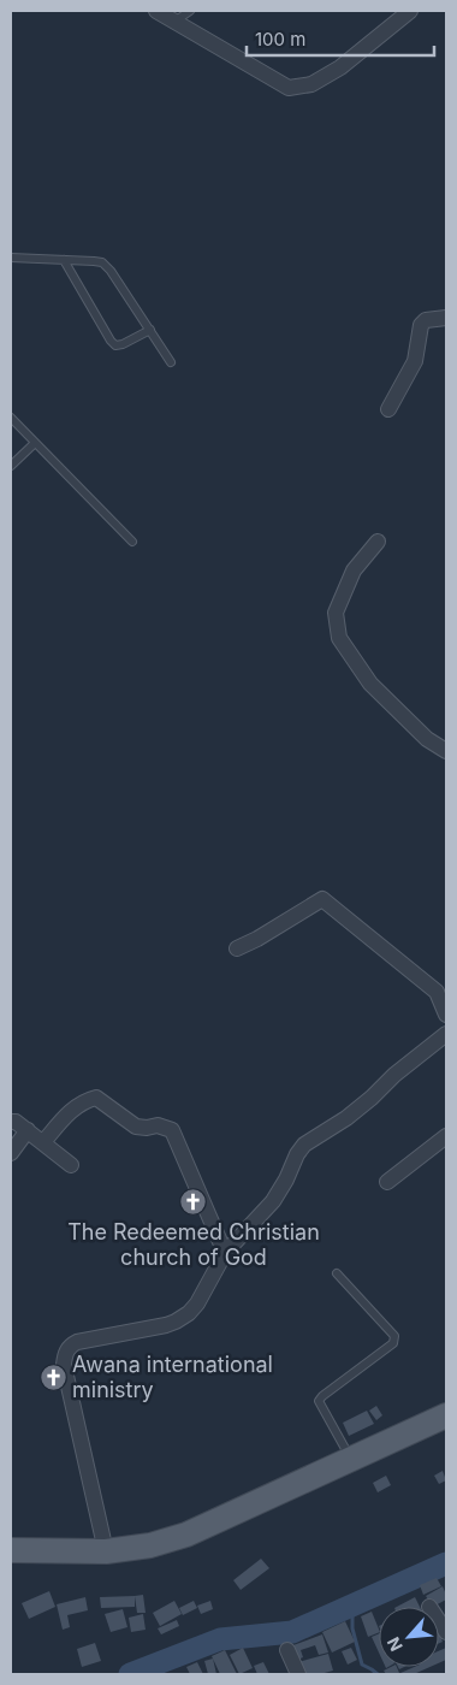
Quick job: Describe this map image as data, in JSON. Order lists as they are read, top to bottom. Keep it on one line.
{"places":{"church":["The Redeemed Christian church of God","Awana international ministry"]},"scale_bar":"100 m","north":"bottom left"}
